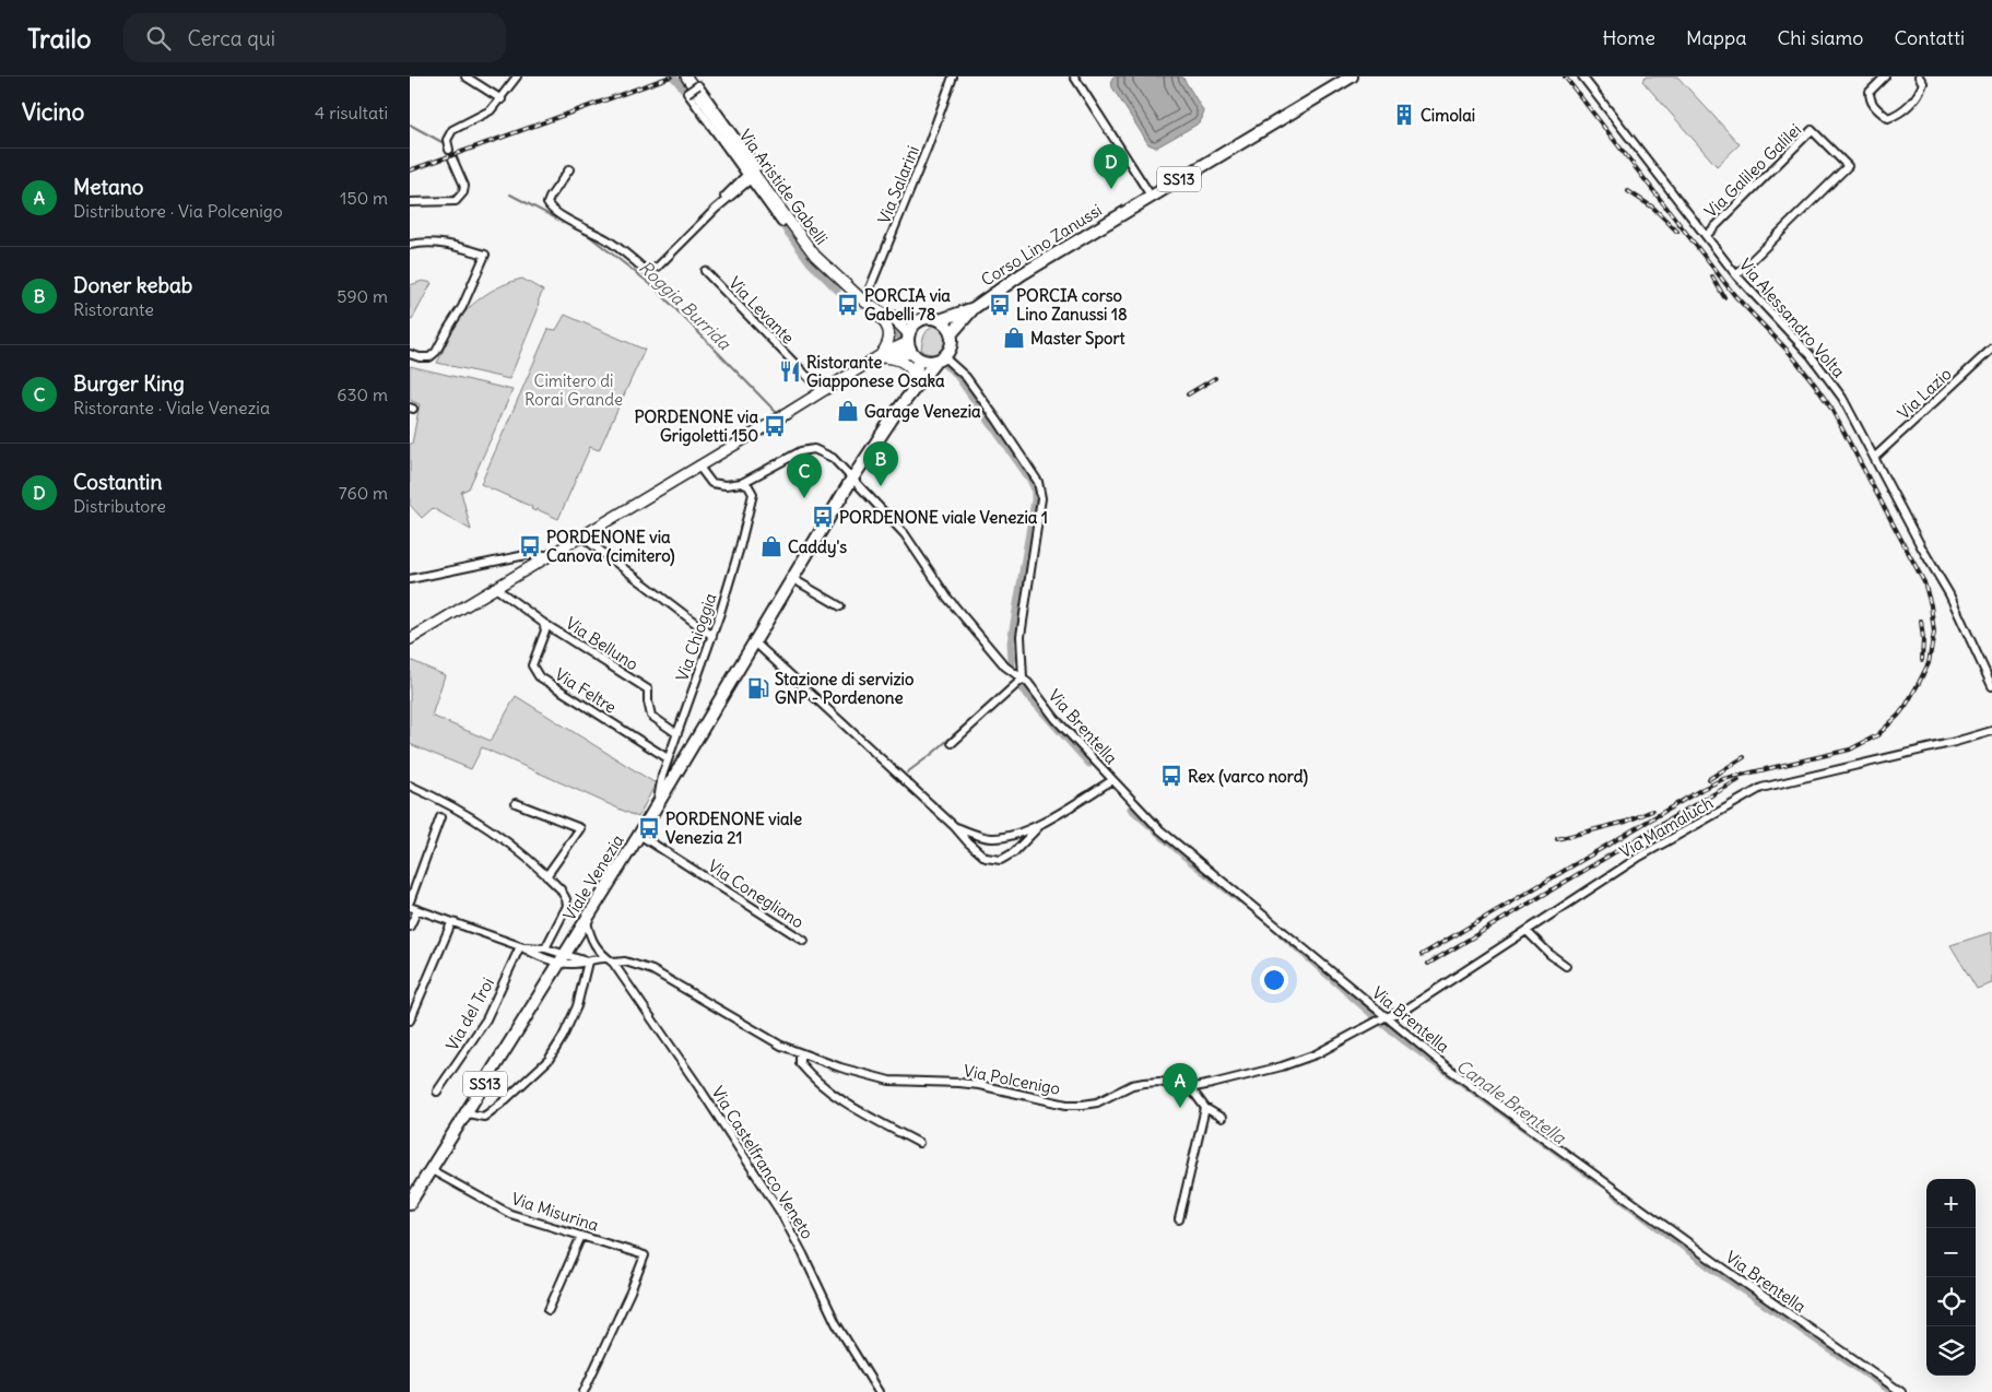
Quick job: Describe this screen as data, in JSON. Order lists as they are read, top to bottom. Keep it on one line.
{"streets":{"main road":["SS13","Via Aristide Gabelli","Corso Lino Zanussi","Viale Venezia"],"street":["Via Galileo Galilei","Via Salarini","Via Levante","Via Alessandro Volta","Via Lazio","Via Chioggia","Via Belluno","Via Feltre","Via Brentella","Via Mamaluch","Via Conegliano","Via del Troi","Via Polcenigo","Via Castelfranco Veneto","Via Misurina"]},"crossings":[["Via Galileo Galilei","Via Alessandro Volta"],["SS13","Via Brentella"],["SS13","Viale Venezia"],["Via Salarini","Via Aristide Gabelli"],["Via Aristide Gabelli","Corso Lino Zanussi"],["Via Alessandro Volta","Via Lazio"],["Via Chioggia","Via Belluno"],["Via Chioggia","Via Feltre"],["Via Chioggia","Viale Venezia"],["Via Belluno","Via Feltre"],["Via Brentella","Via Mamaluch"],["Via Brentella","Viale Venezia"],["Via Mamaluch","Via Polcenigo"],["Viale Venezia","Via Conegliano"],["Viale Venezia","Via Castelfranco Veneto"],["Viale Venezia","Via Misurina"],["Via Polcenigo","Via Castelfranco Veneto"]],"water":["Roggia Burrida","Canale Brentella"],"parks":["Cimitero di Rorai Grande"],"places":{"building":["Cimolai"],"bus stop":["PORCIA via Gabelli 78","PORCIA corso Lino Zanussi 18","PORDENONE via Grigoletti 150","PORDENONE viale Venezia 1","PORDENONE via Canova (cimitero)","Rex (varco nord)","PORDENONE viale Venezia 21"],"shop":["Master Sport","Garage Venezia","Caddy's"],"restaurant":["Ristorante Giapponese Osaka"],"fuel station":["Stazione di servizio GNP - Pordenone"]},"page":{"header":"Trailo","search":"Cerca qui","nav":["Home","Mappa","Chi siamo","Contatti"],"heading":["Vicino","4 risultati"],"pins":["D","B","C","A"],"list":[{"mark":"A","name":"Metano","note":"Distributore · Via Polcenigo","value":"150 m"},{"mark":"B","name":"Doner kebab","note":"Ristorante","value":"590 m"},{"mark":"C","name":"Burger King","note":"Ristorante · Viale Venezia","value":"630 m"},{"mark":"D","name":"Costantin","note":"Distributore","value":"760 m"}],"map_buttons":["+","−"]}}
